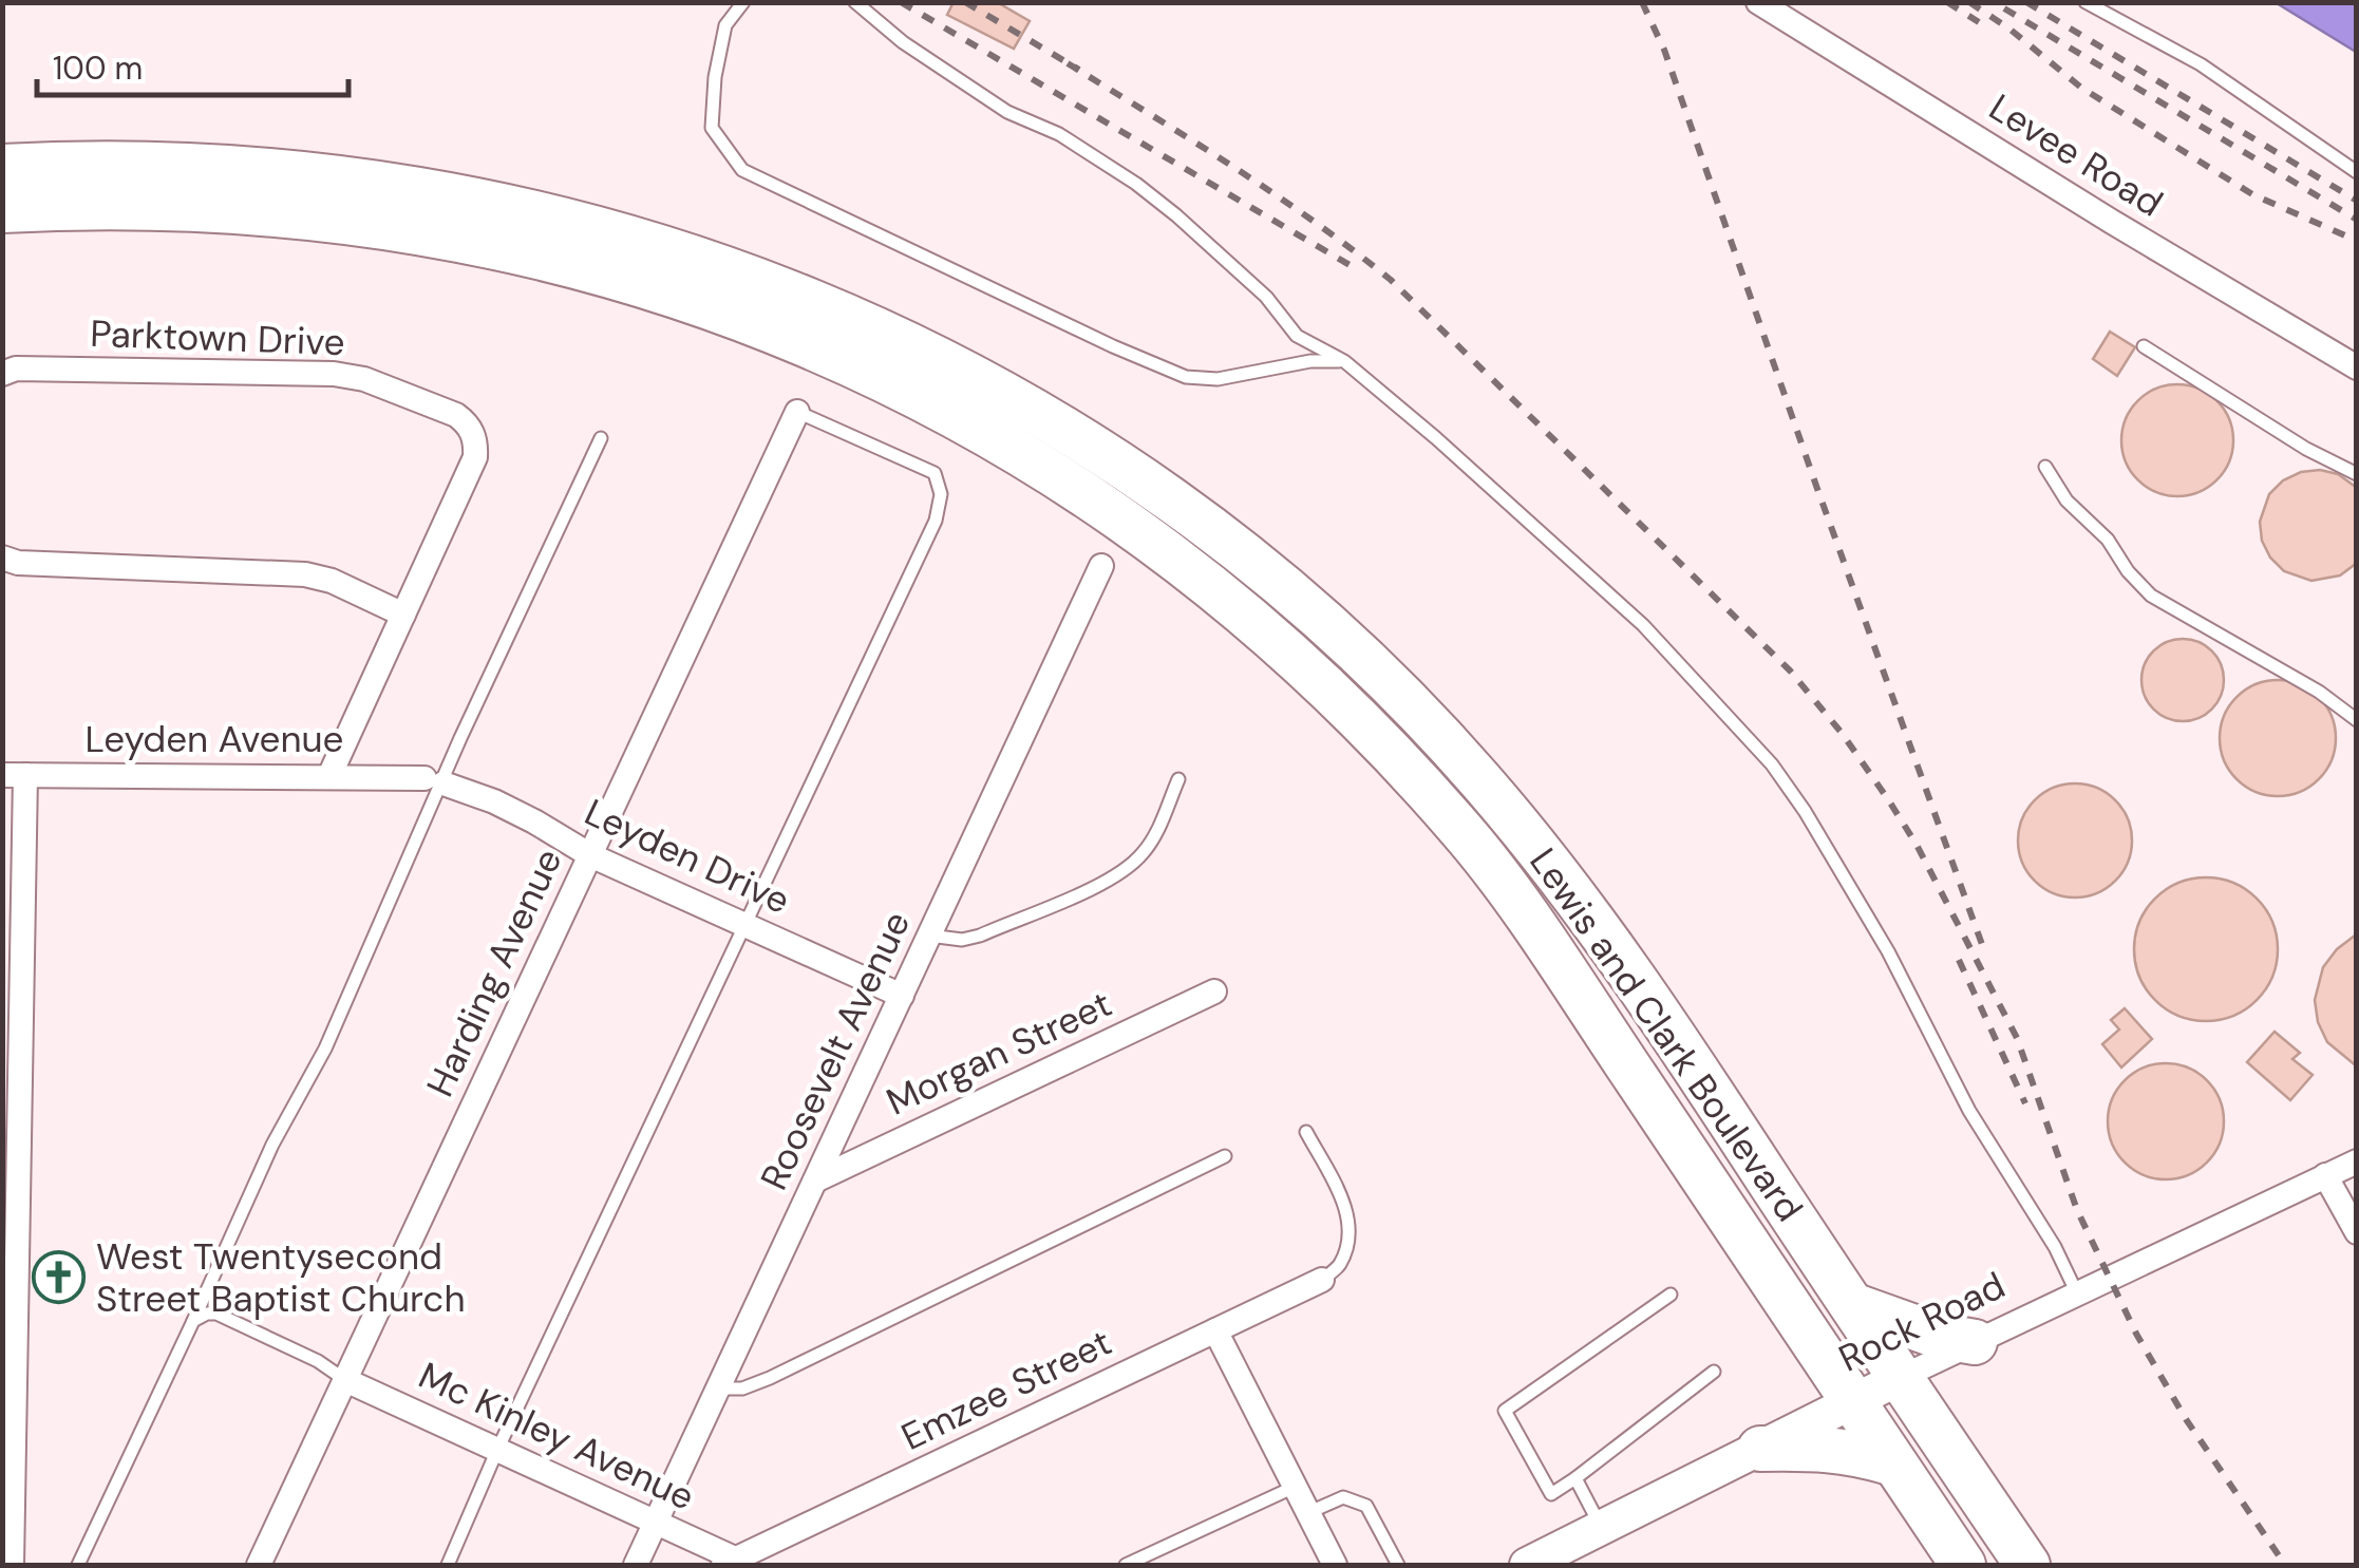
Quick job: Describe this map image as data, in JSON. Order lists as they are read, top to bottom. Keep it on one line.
{"streets":{"highway":["Lewis and Clark Boulevard"],"main road":["Rock Road"],"street":["Levee Road","Parktown Drive","Leyden Avenue","Leyden Drive","Harding Avenue","Roosevelt Avenue","Morgan Street","Emzee Street","Mc Kinley Avenue"]},"crossings":[["Parktown Drive","Leyden Avenue"],["Leyden Avenue","Leyden Drive"],["Leyden Drive","Harding Avenue"],["Leyden Drive","Roosevelt Avenue"],["Harding Avenue","Mc Kinley Avenue"],["Lewis and Clark Boulevard","Rock Road"],["Roosevelt Avenue","Morgan Street"],["Roosevelt Avenue","Mc Kinley Avenue"],["Emzee Street","Mc Kinley Avenue"]],"places":{"church":["West Twentysecond Street Baptist Church"]},"scale_bar":"100 m"}
